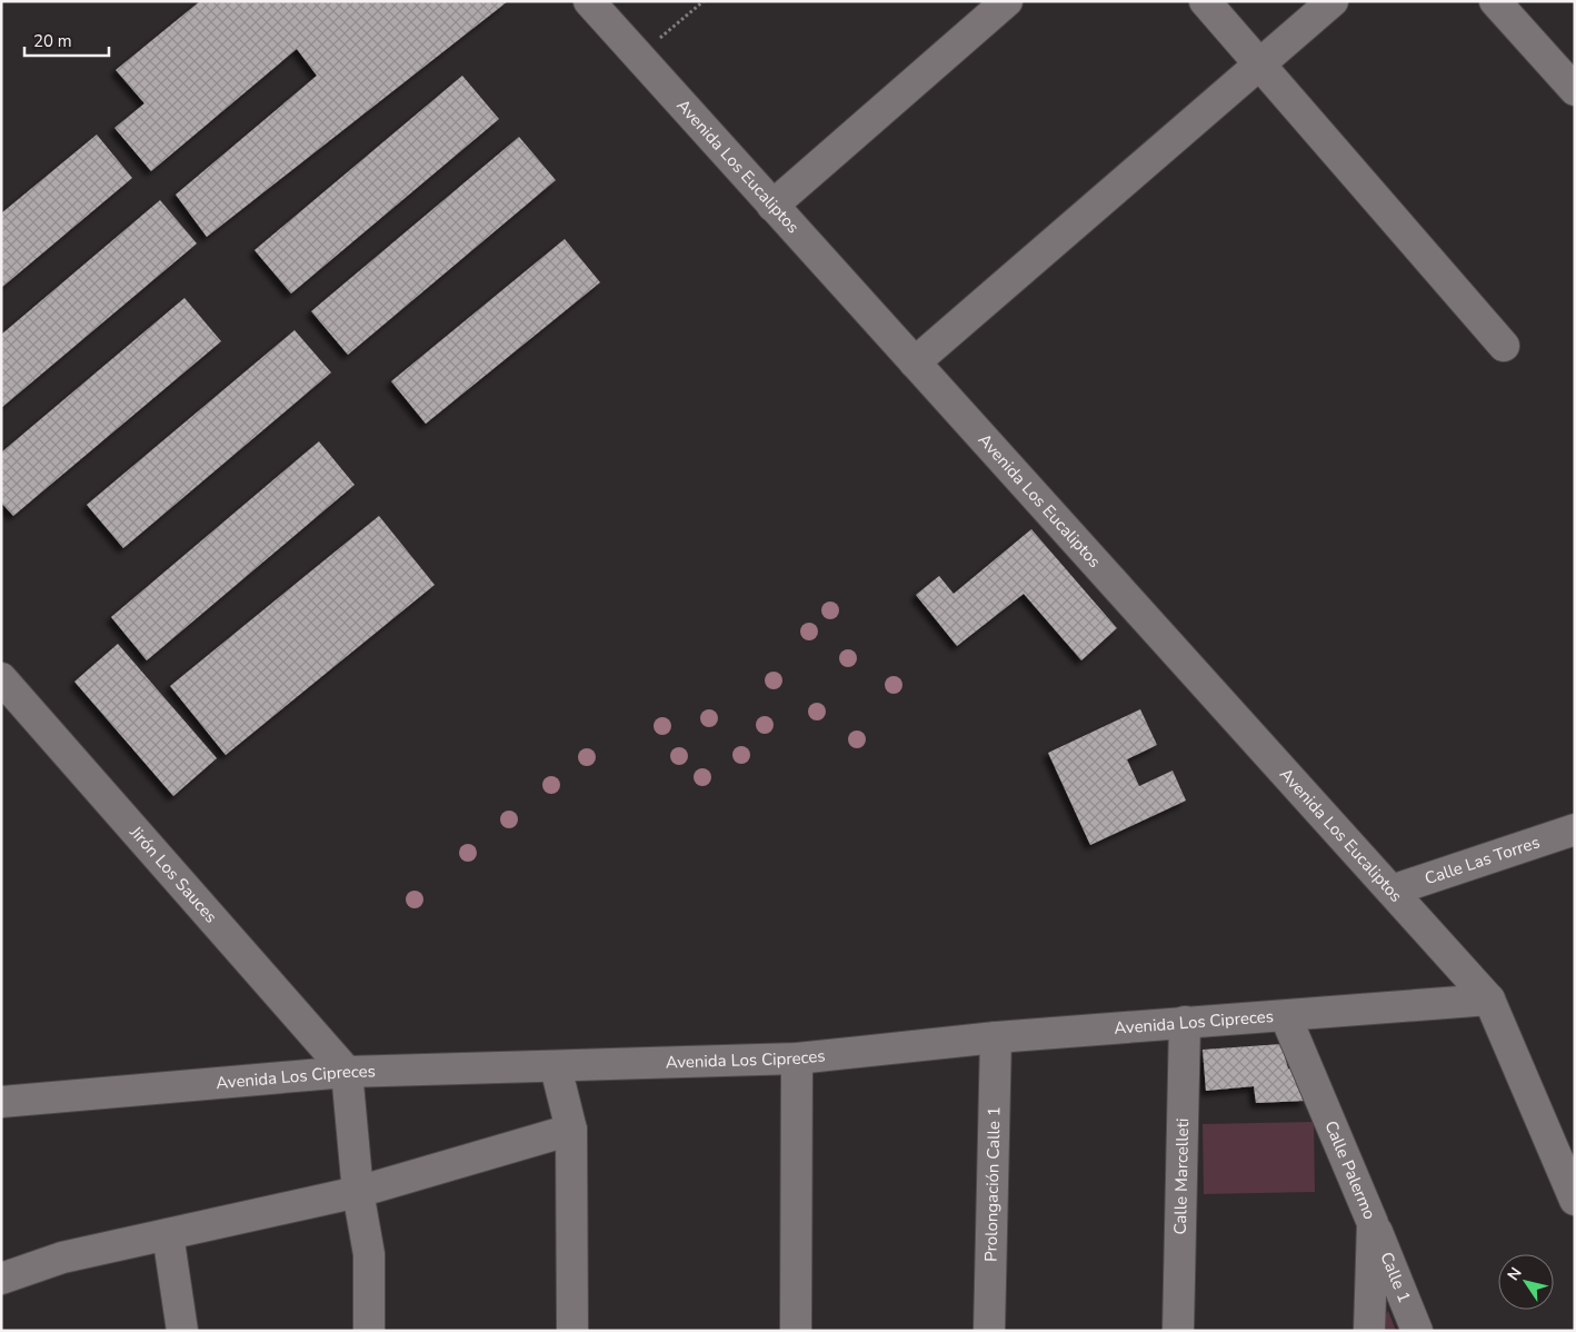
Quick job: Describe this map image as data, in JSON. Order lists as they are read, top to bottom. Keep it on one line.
{"streets":{"street":["Avenida Los Eucaliptos","Calle Las Torres","Jirón Los Sauces","Avenida Los Cipreces","Calle Palermo","Calle Marcelleti","Prolongación Calle 1","Calle 1"]},"crossings":[["Avenida Los Eucaliptos","Calle Las Torres"],["Avenida Los Eucaliptos","Avenida Los Cipreces"],["Jirón Los Sauces","Avenida Los Cipreces"],["Avenida Los Cipreces","Calle Palermo"],["Avenida Los Cipreces","Calle Marcelleti"],["Avenida Los Cipreces","Prolongación Calle 1"],["Calle Palermo","Calle 1"]],"scale_bar":"20 m","north":"top left"}
